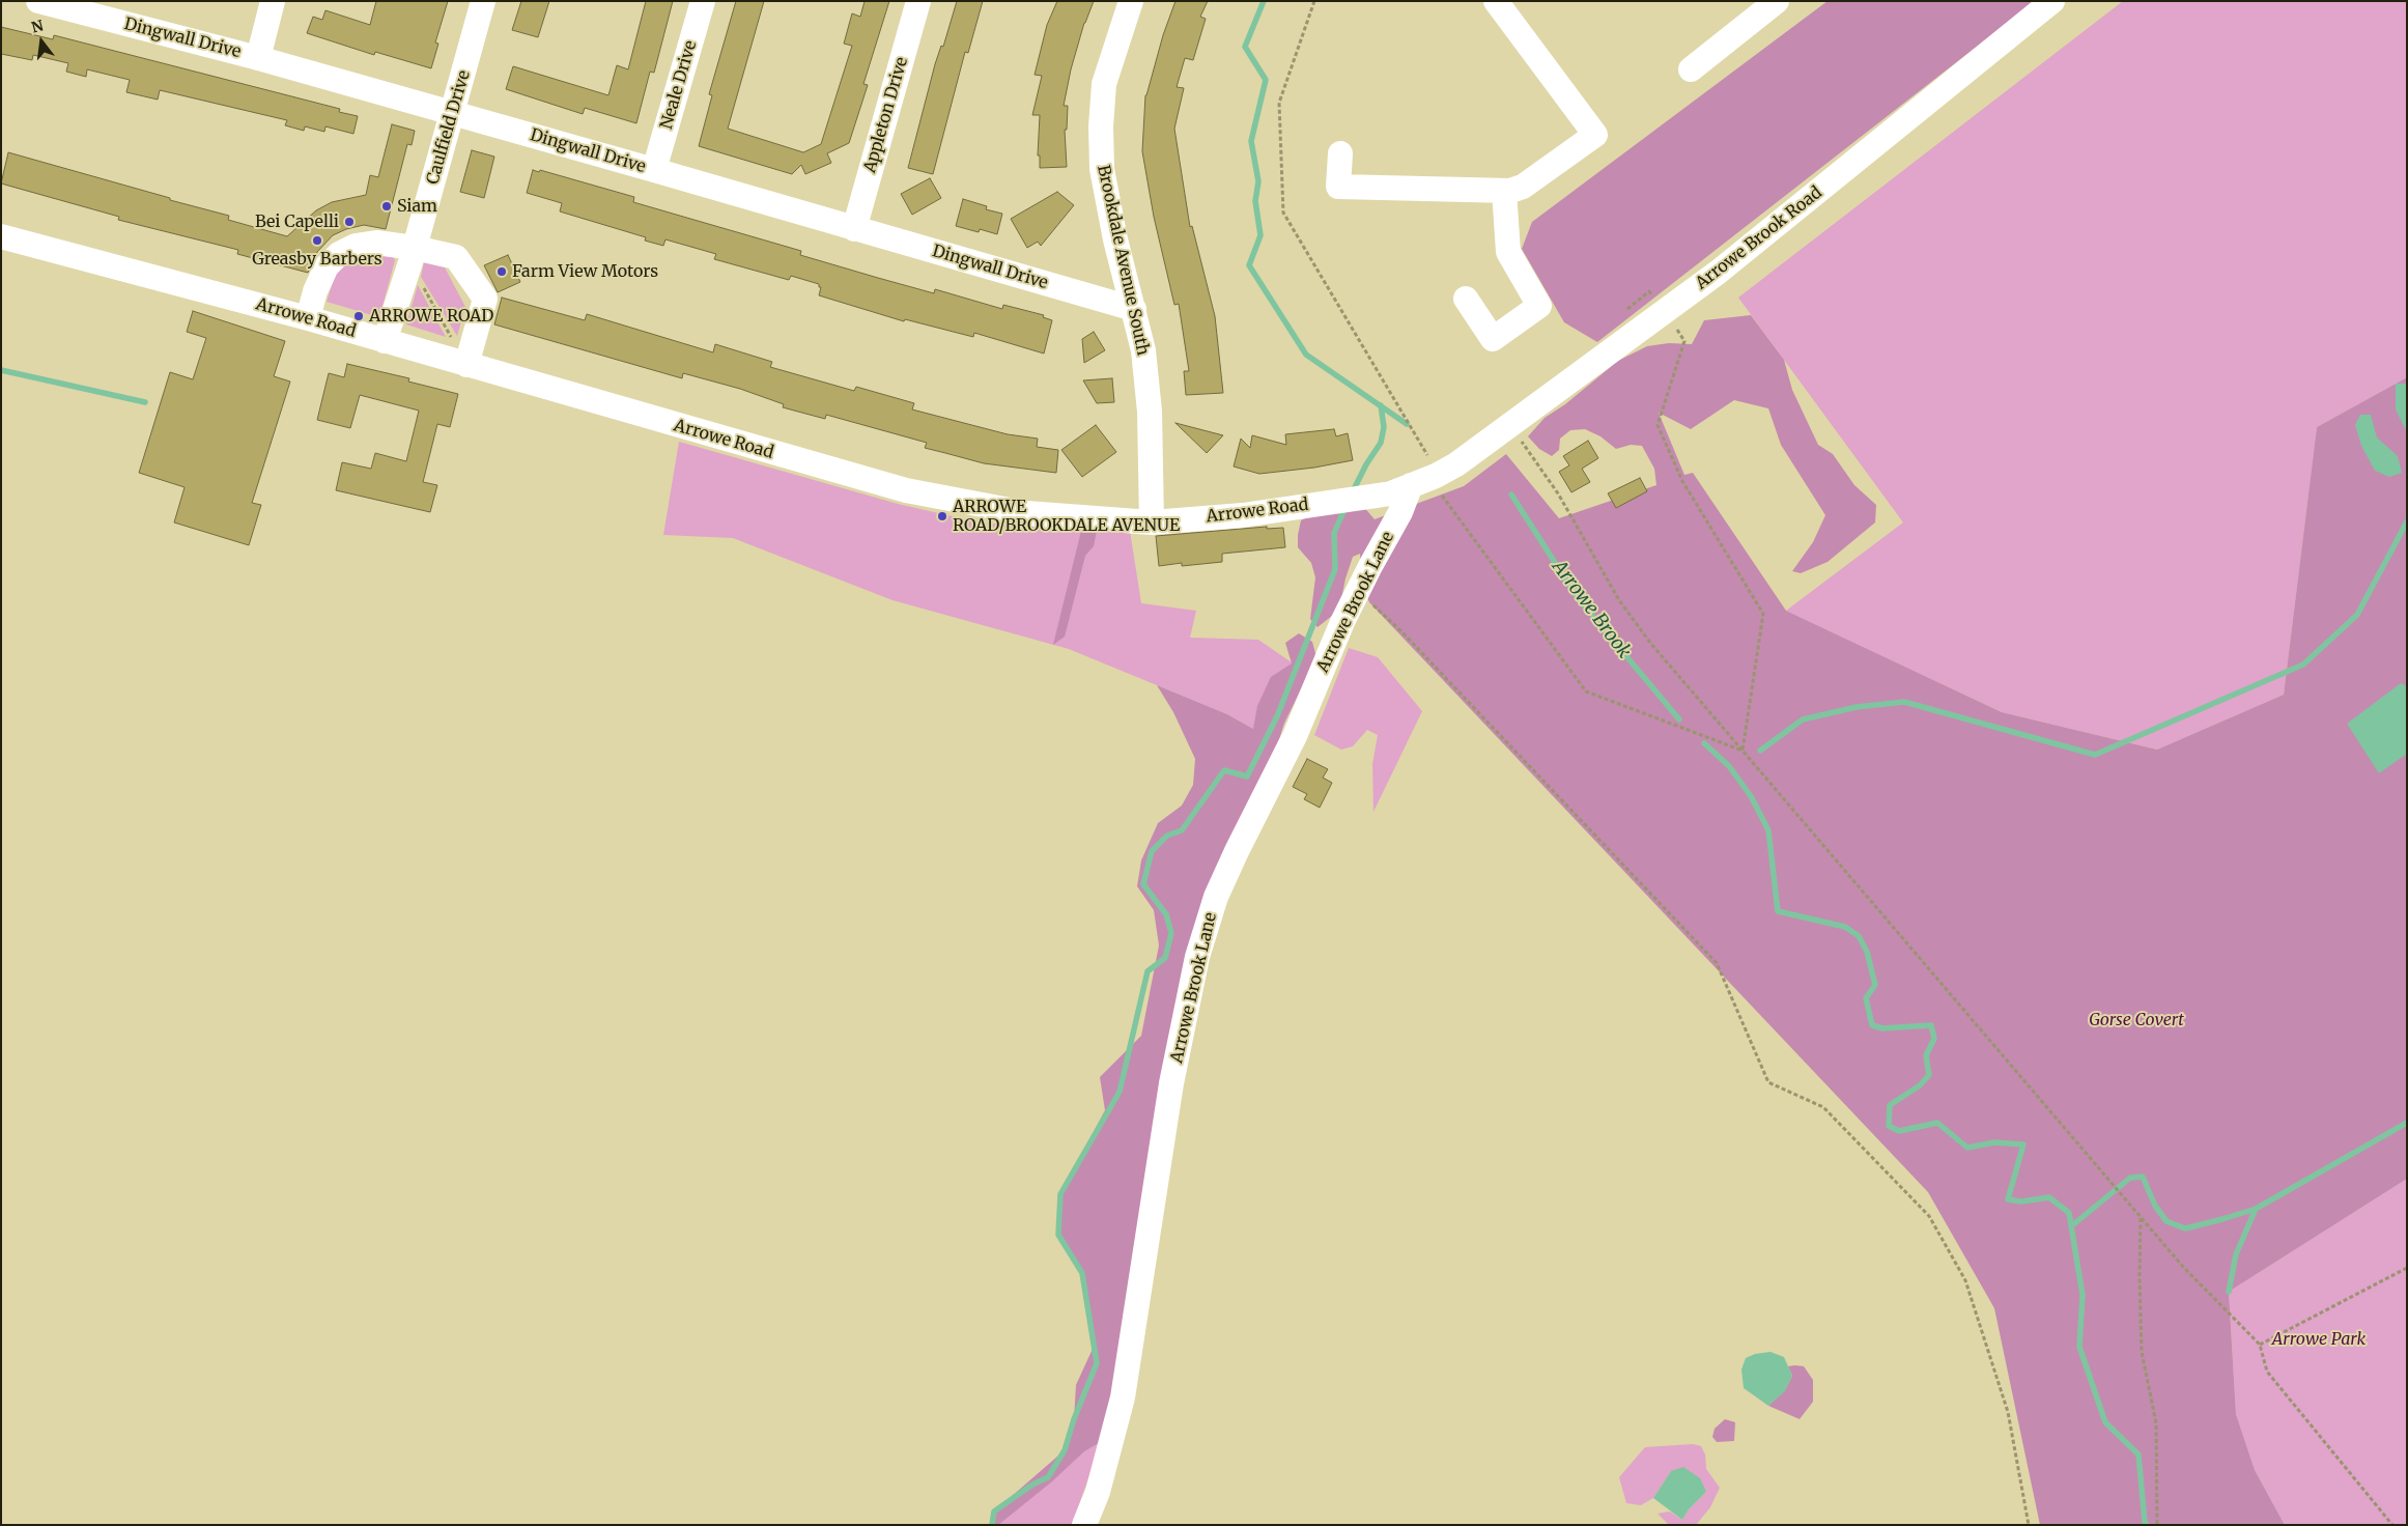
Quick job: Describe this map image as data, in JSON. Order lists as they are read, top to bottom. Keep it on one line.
{"streets":{"street":["Dingwall Drive","Neale Drive","Appleton Drive","Caulfield Drive","Arrowe Brook Road","Brookdale Avenue South","Arrowe Road","Arrowe Brook Lane"]},"crossings":[["Dingwall Drive","Neale Drive"],["Dingwall Drive","Appleton Drive"],["Dingwall Drive","Caulfield Drive"],["Dingwall Drive","Brookdale Avenue South"],["Caulfield Drive","Arrowe Road"],["Arrowe Brook Road","Arrowe Road"],["Brookdale Avenue South","Arrowe Road"],["Arrowe Road","Arrowe Brook Lane"]],"water":["Arrowe Brook"],"parks":["Gorse Covert","Arrowe Park"],"places":["Siam","Bei Capelli","Greasby Barbers","Farm View Motors","ARROWE ROAD","ARROWE ROAD/BROOKDALE AVENUE"],"north":"top"}
